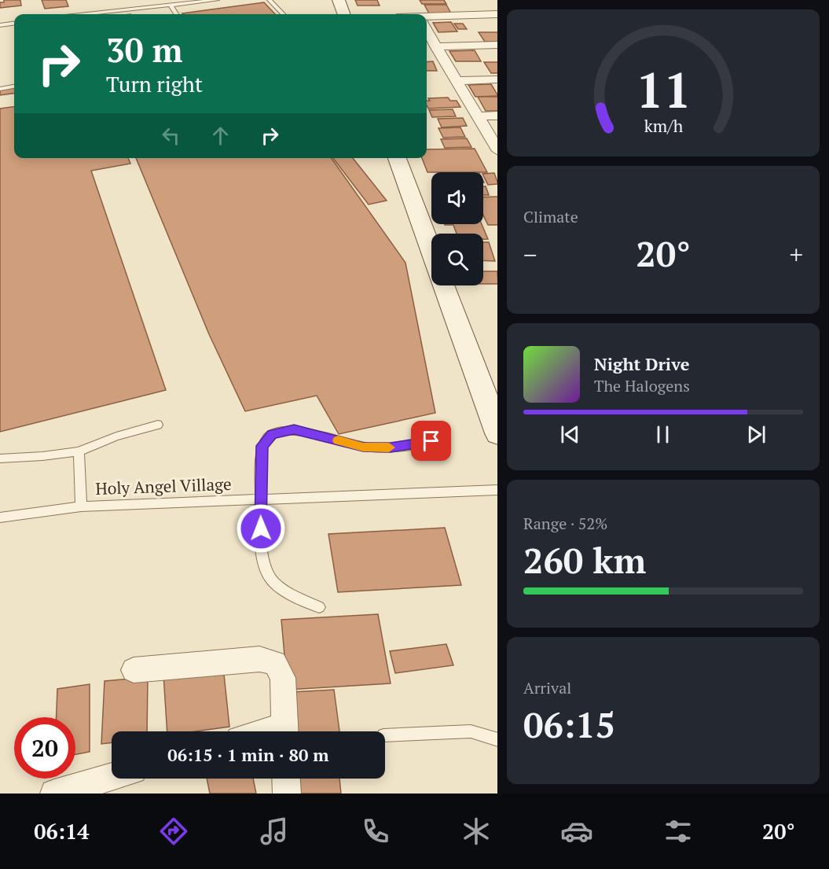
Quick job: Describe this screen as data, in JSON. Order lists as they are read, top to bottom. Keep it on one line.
{"streets":{"lane":["Holy Angel Village"]},"page":{"turn":["30 m","Turn right"],"tile":["Climate",["Range · 52%","260 km"],["Arrival","06:15"]],"heat":["−","20°","+"],"song":["Night Drive","The Halogens"],"limit":"20","trip":"06:15 · 1 min · 80 m","tabs":["06:14","20°"],"gauge":["11","km/h"]}}
